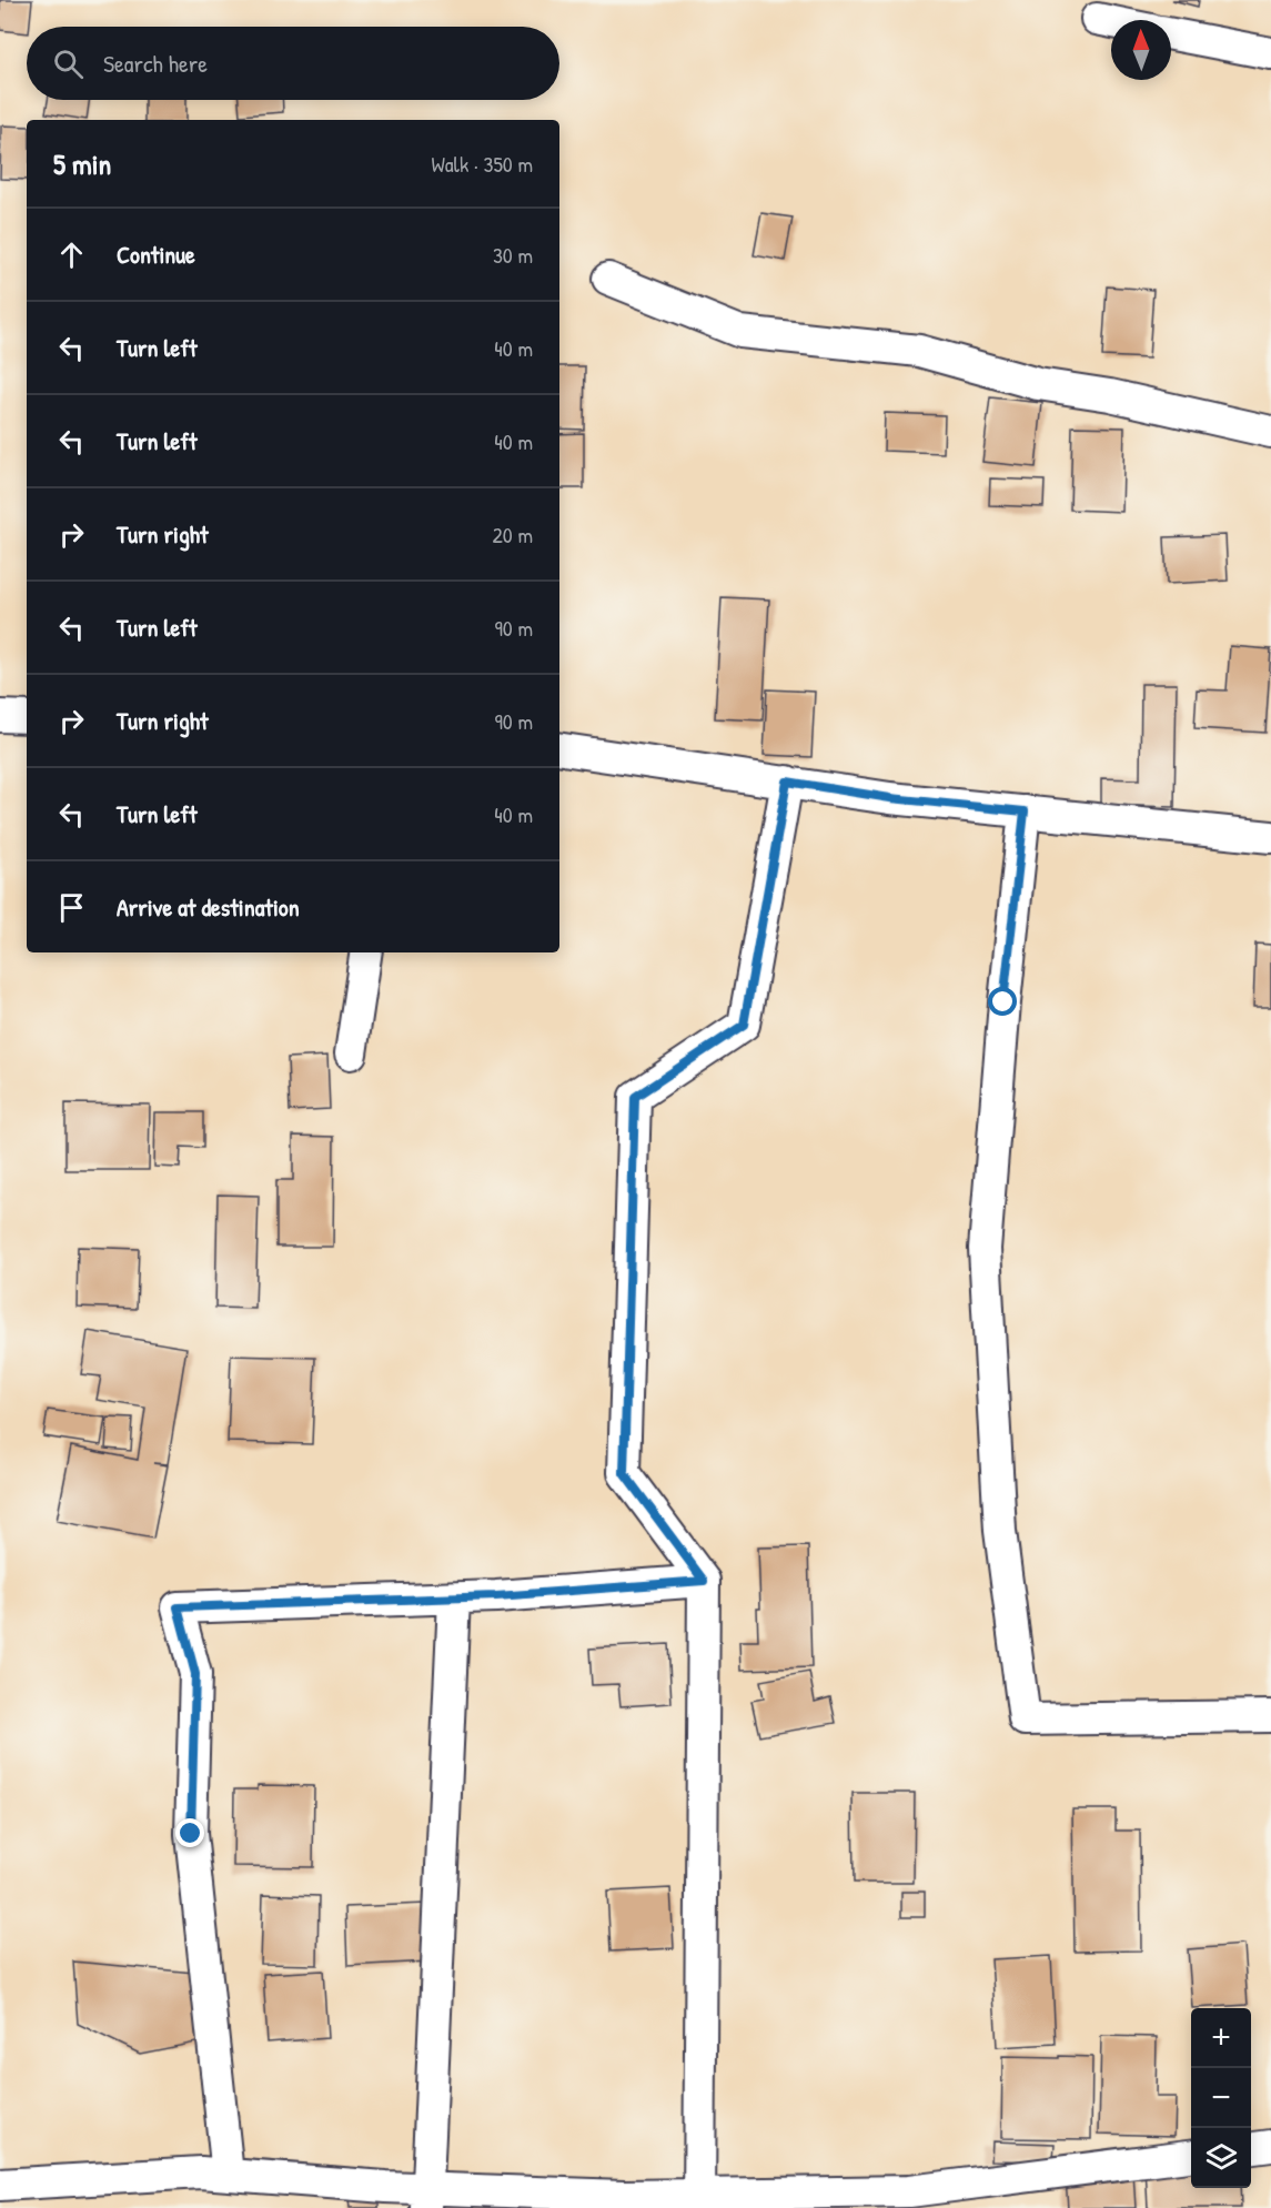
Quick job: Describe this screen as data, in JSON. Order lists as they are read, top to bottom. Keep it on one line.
{"north":"top","page":{"search":"Search here","heading":["5 min","Walk · 350 m"],"list":[["Continue","30 m"],["Turn left","40 m"],["Turn left","40 m"],["Turn right","20 m"],["Turn left","90 m"],["Turn right","90 m"],["Turn left","40 m"],"Arrive at destination"],"map_buttons":["+","−"]}}
